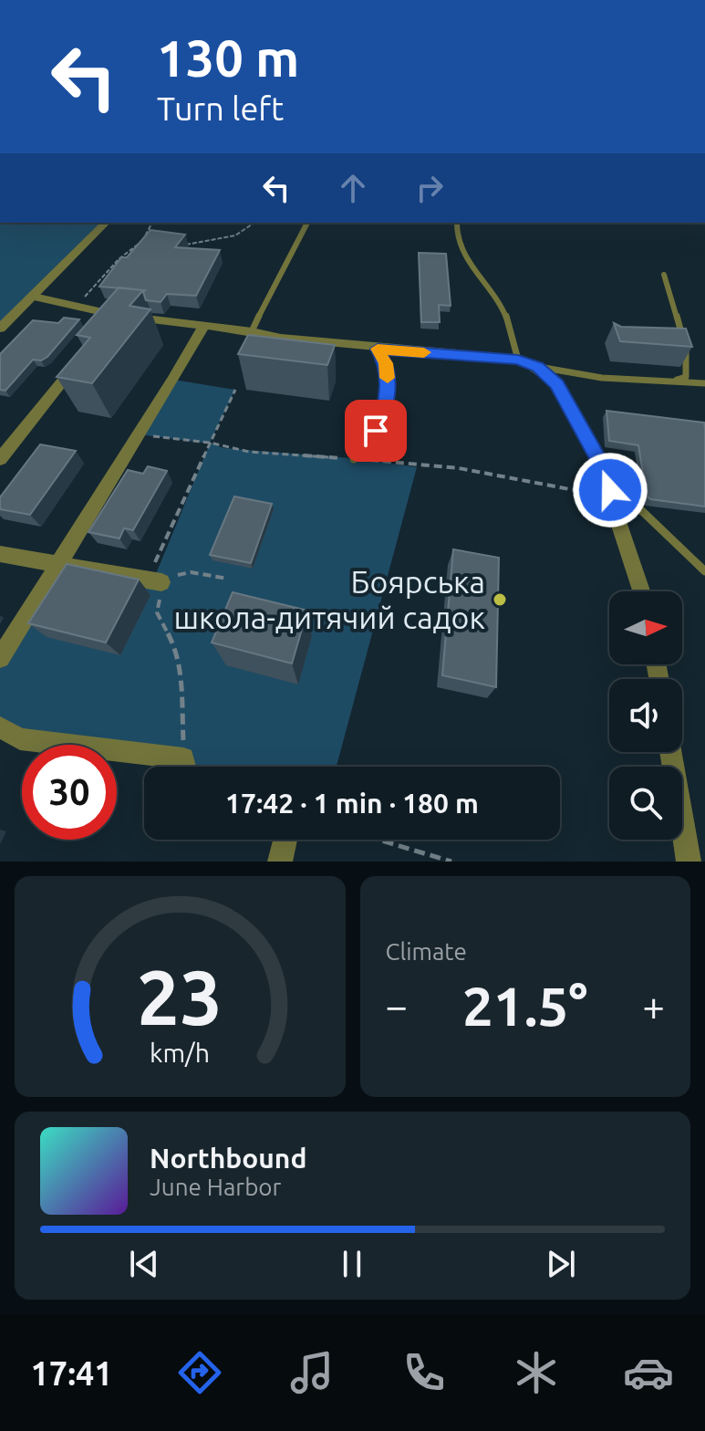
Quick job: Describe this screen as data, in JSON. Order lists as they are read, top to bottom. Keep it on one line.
{"places":["Боярська школа-дитячий садок"],"north":"right","page":{"turn":["130 m","Turn left"],"limit":"30","trip":"17:42 · 1 min · 180 m","tile":"Climate","heat":["−","21.5°","+"],"song":["Northbound","June Harbor"],"tabs":"17:41","gauge":["23","km/h"]}}
